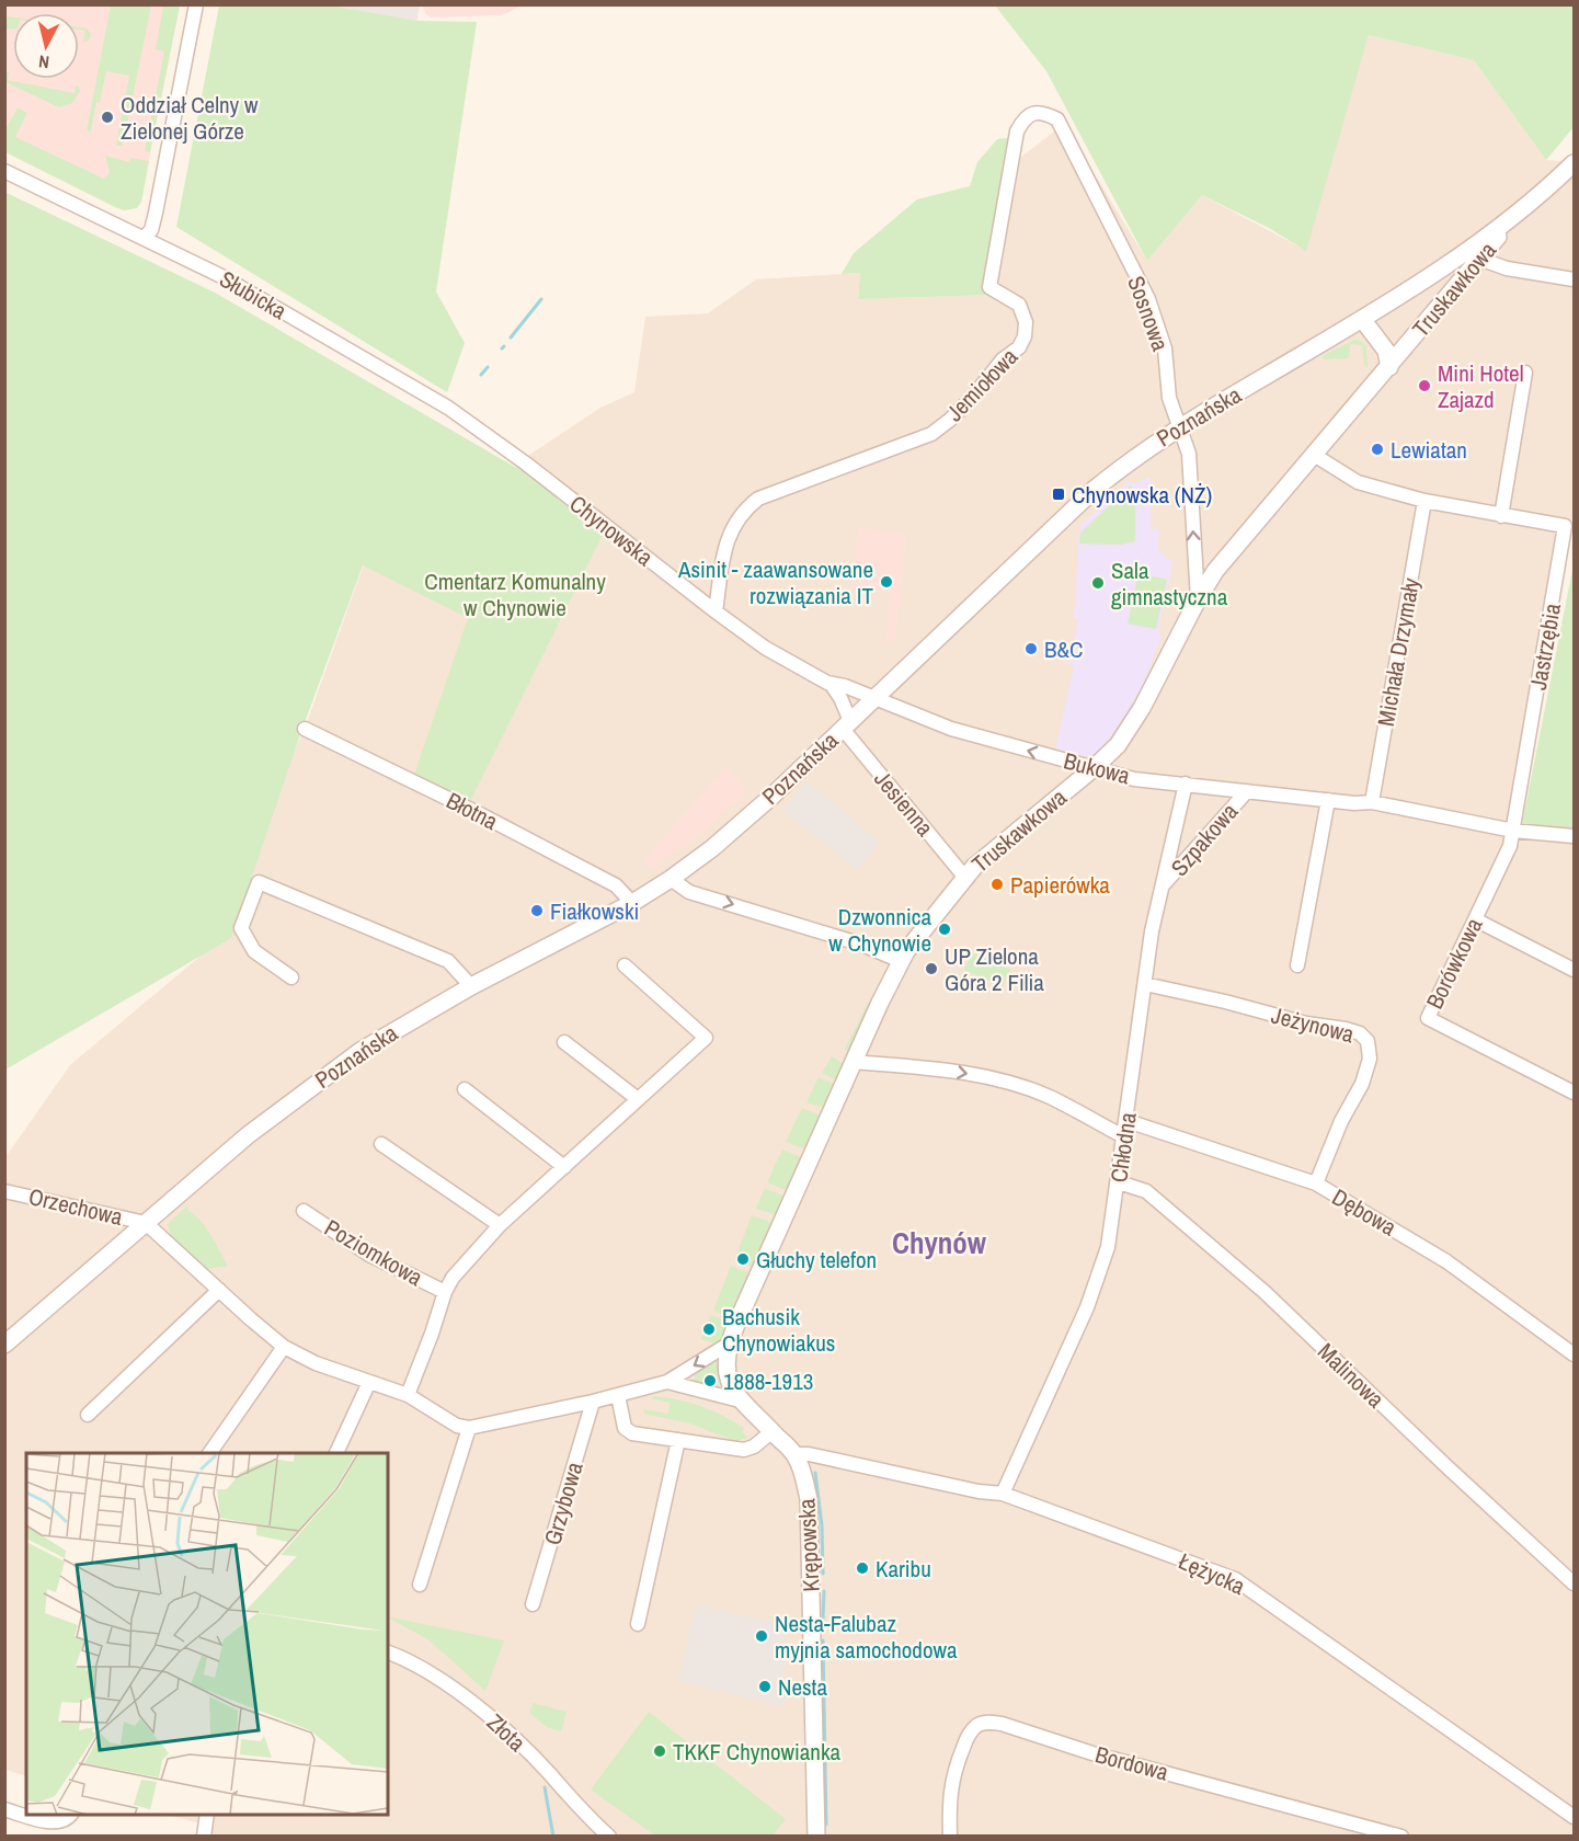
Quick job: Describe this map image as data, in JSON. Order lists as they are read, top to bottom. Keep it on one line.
{"streets":{"street":["Truskawkowa","Słubicka","Sosnowa","Jemiołowa","Poznańska","Chynowska","Jastrzębia","Michała Drzymały","Bukowa","Jesienna","Błotna","Szpakowa","Borówkowa","Jeżynowa","Chłodna","Orzechowa","Dębowa","Poziomkowa","Malinowa","Grzybowa","Krępowska","Łężycka","Złota","Bordowa"]},"crossings":[["Truskawkowa","Sosnowa"],["Truskawkowa","Poznańska"],["Truskawkowa","Jastrzębia"],["Truskawkowa","Bukowa"],["Truskawkowa","Jesienna"],["Truskawkowa","Krępowska"],["Truskawkowa","Łężycka"],["Słubicka","Chynowska"],["Sosnowa","Jemiołowa"],["Sosnowa","Poznańska"],["Jemiołowa","Chynowska"],["Poznańska","Chynowska"],["Poznańska","Bukowa"],["Poznańska","Jesienna"],["Poznańska","Błotna"],["Poznańska","Orzechowa"],["Chynowska","Bukowa"],["Jastrzębia","Michała Drzymały"],["Jastrzębia","Bukowa"],["Jastrzębia","Borówkowa"],["Michała Drzymały","Bukowa"],["Bukowa","Szpakowa"],["Bukowa","Borówkowa"],["Bukowa","Chłodna"],["Szpakowa","Chłodna"],["Jeżynowa","Chłodna"],["Jeżynowa","Dębowa"],["Chłodna","Dębowa"],["Chłodna","Malinowa"],["Chłodna","Łężycka"],["Krępowska","Łężycka"]],"districts":["Chynów"],"parks":["Cmentarz Komunalny w Chynowie"],"places":{"other":["Oddział Celny w Zielonej Górze","Mini Hotel Zajazd","Lewiatan","Asinit - zaawansowane rozwiązania IT","Sala gimnastyczna","B&C","Papierówka","Fiałkowski","Dzwonnica w Chynowie","UP Zielona Góra 2 Filia","Głuchy telefon","Bachusik Chynowiakus","1888-1913","Karibu","Nesta-Falubaz myjnia samochodowa","Nesta","TKKF Chynowianka"],"transit":["Chynowska (NŻ)"]},"north":"bottom"}
